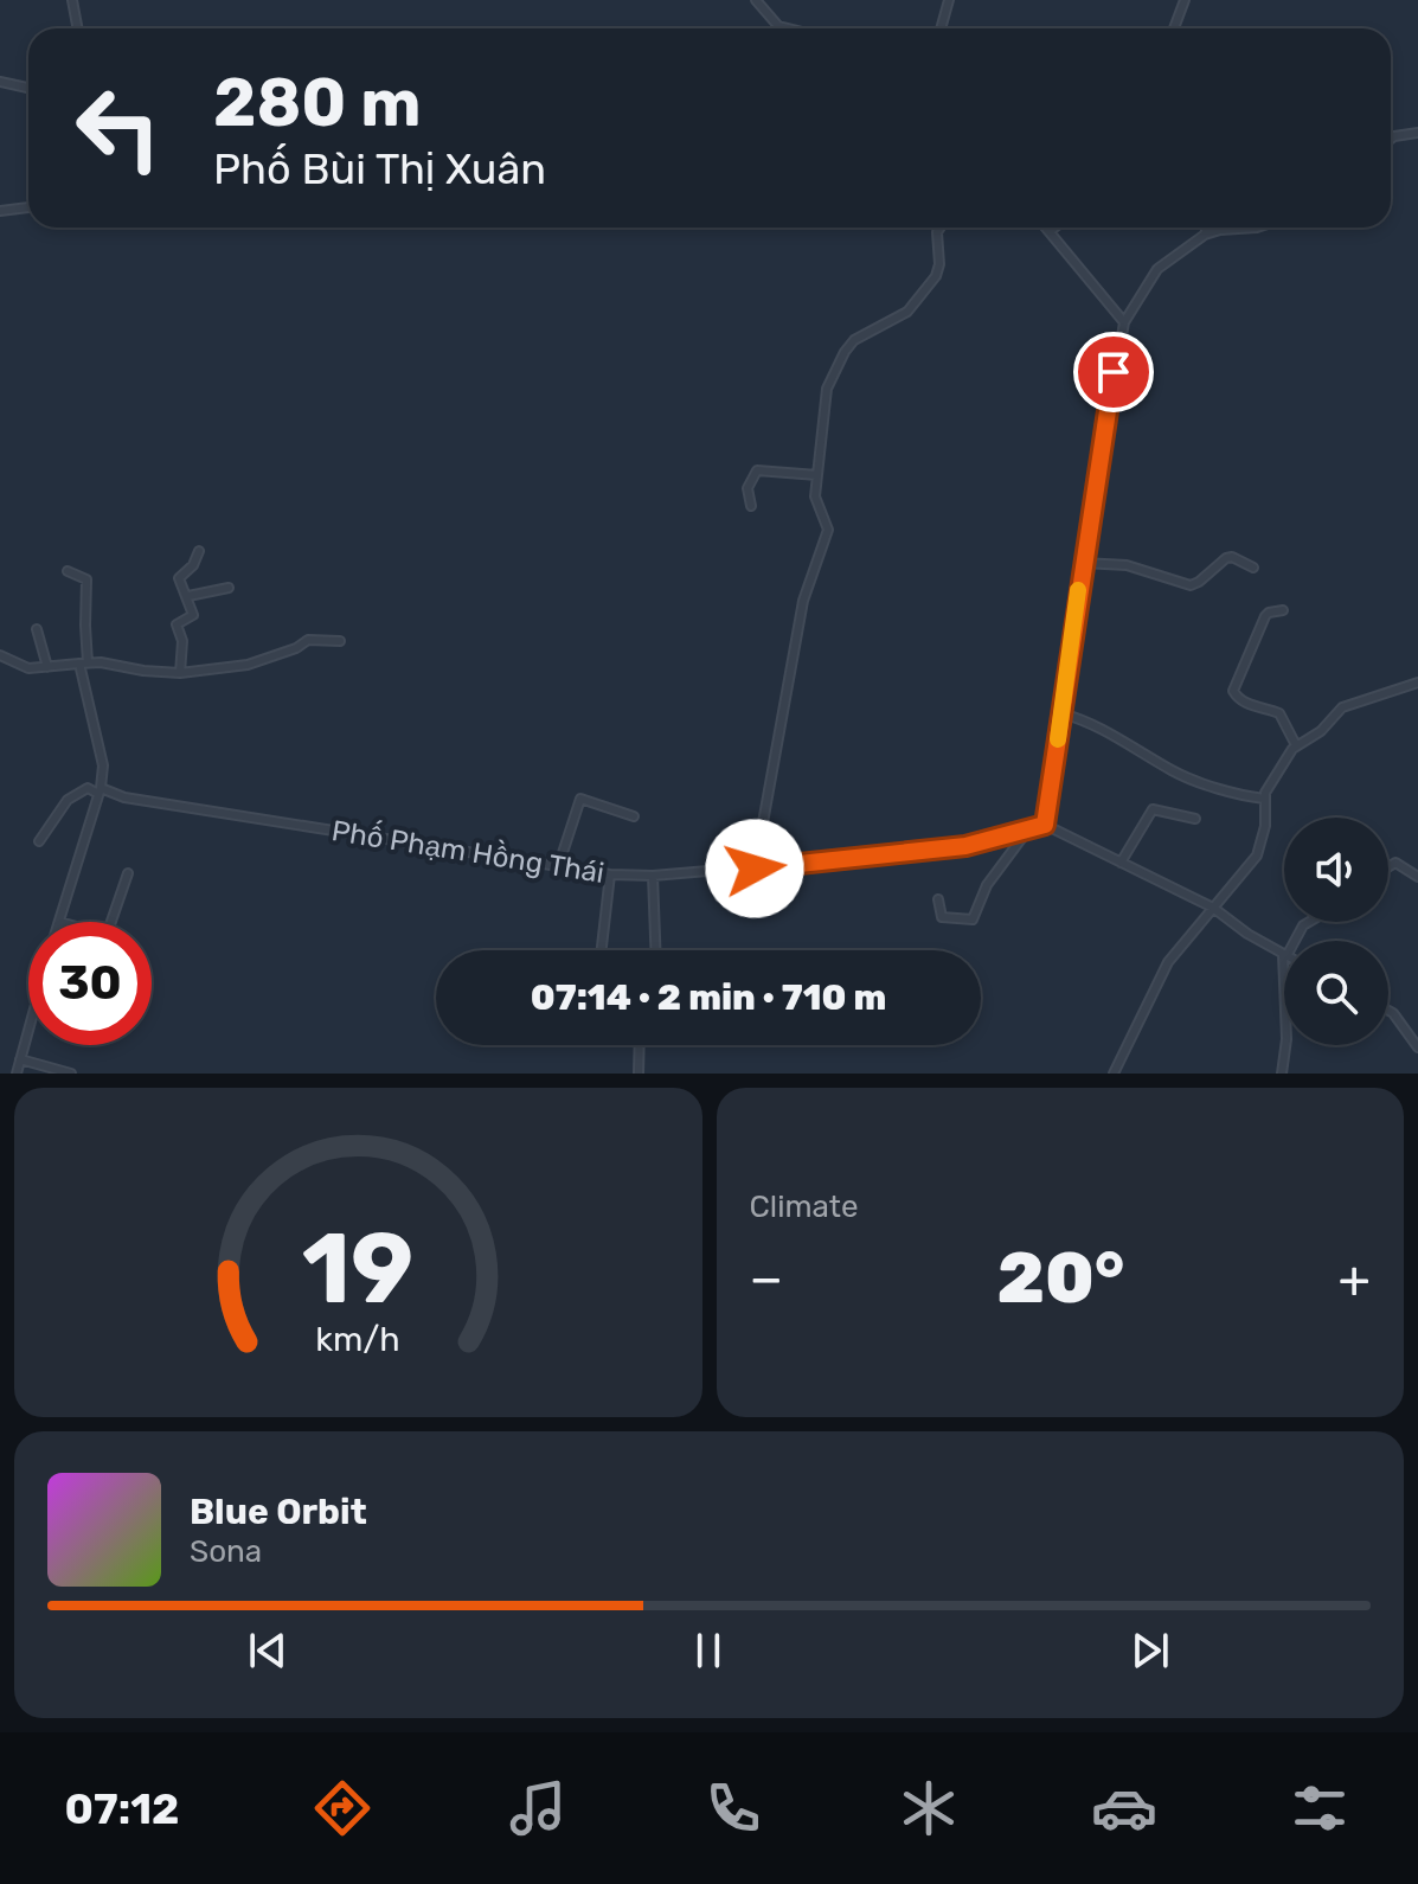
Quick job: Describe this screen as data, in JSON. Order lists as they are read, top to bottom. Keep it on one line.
{"streets":{"street":["Phố Phạm Hồng Thái"]},"page":{"turn":["280 m","Phố Bùi Thị Xuân"],"limit":"30","trip":"07:14 · 2 min · 710 m","tile":"Climate","heat":["−","20°","+"],"song":["Blue Orbit","Sona"],"tabs":"07:12","gauge":["19","km/h"]}}
